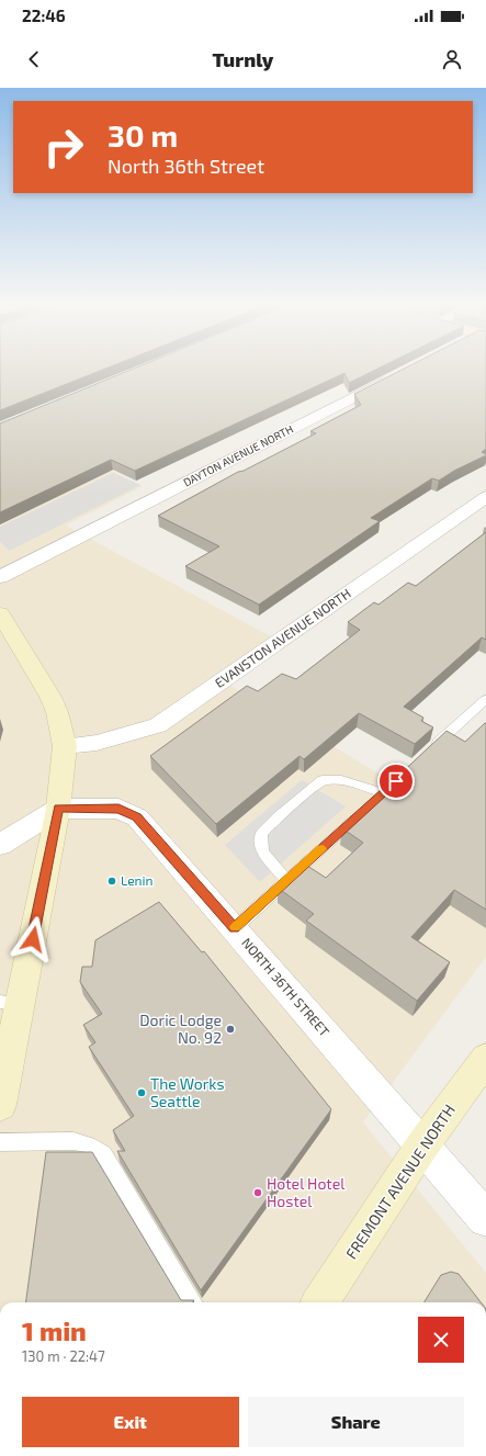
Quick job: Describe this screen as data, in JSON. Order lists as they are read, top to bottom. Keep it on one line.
{"streets":{"main road":["FREMONT AVENUE NORTH"],"street":["DAYTON AVENUE NORTH","EVANSTON AVENUE NORTH","NORTH 36TH STREET"]},"crossings":[["NORTH 36TH STREET","FREMONT AVENUE NORTH"]],"places":["Lenin","Doric Lodge No. 92","The Works Seattle","Hotel Hotel Hostel"],"page":{"status":"22:46","header":"Turnly","turn":["30 m","North 36th Street"],"heading":["1 min","130 m · 22:47"],"buttons":["Exit","Share"]}}
